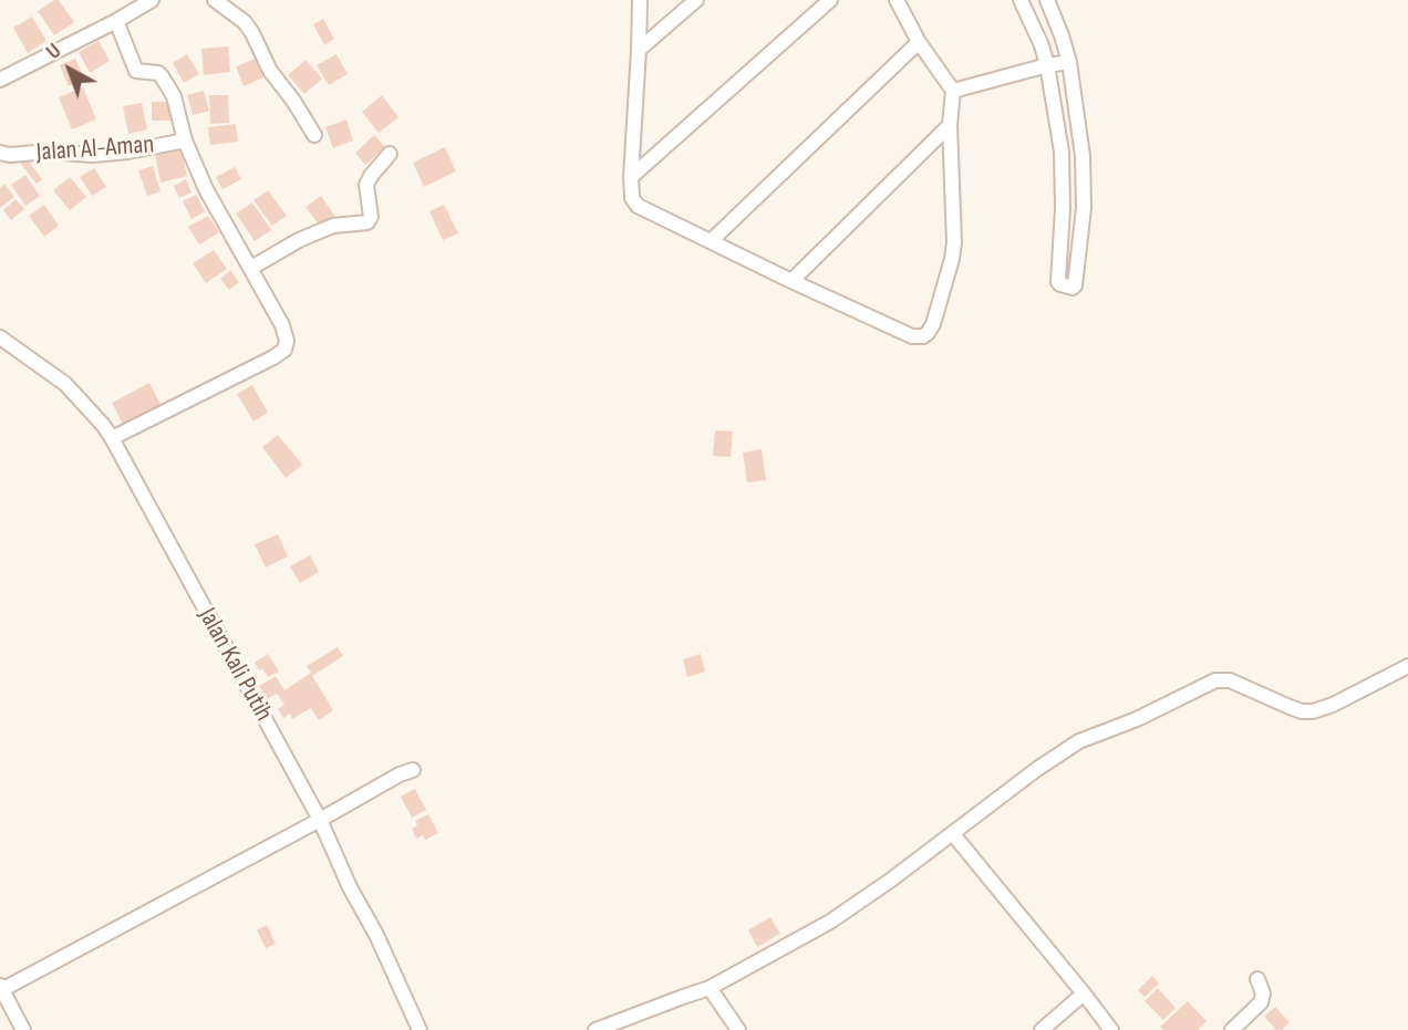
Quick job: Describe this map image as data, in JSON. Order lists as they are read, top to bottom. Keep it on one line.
{"streets":{"street":["Jalan Al-Aman","Jalan Kali Putih"]},"north":"top left"}
